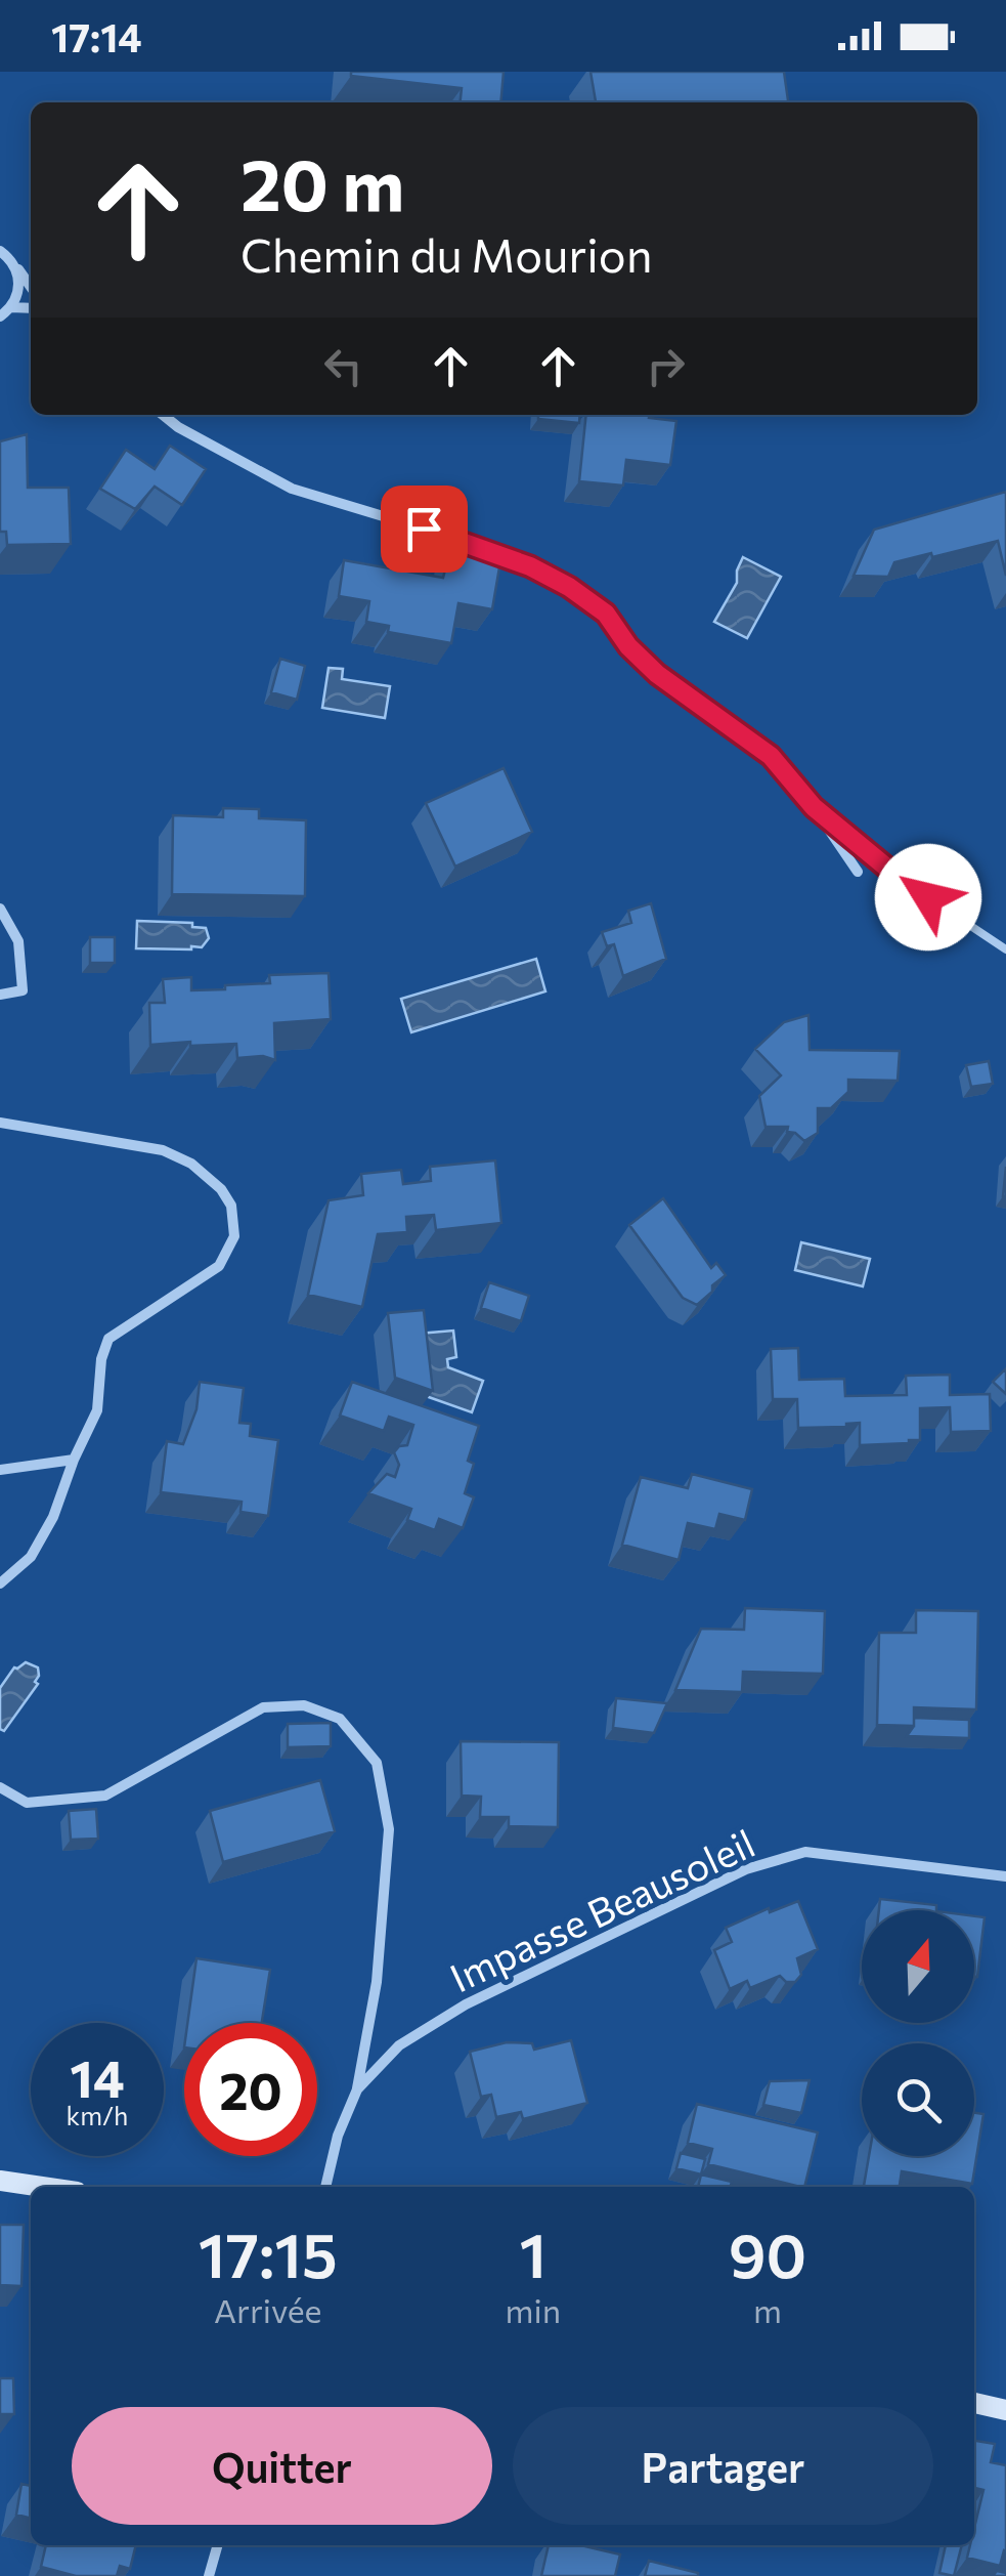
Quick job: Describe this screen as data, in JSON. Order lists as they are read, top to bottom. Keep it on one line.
{"streets":{"street":["Impasse Beausoleil"]},"north":"top","page":{"status":"17:14","turn":["20 m","Chemin du Mourion"],"speed":"14 km/h","limit":"20","eta":["17:15","Arrivée","1","min","90","m"],"buttons":["Quitter","Partager"]}}
